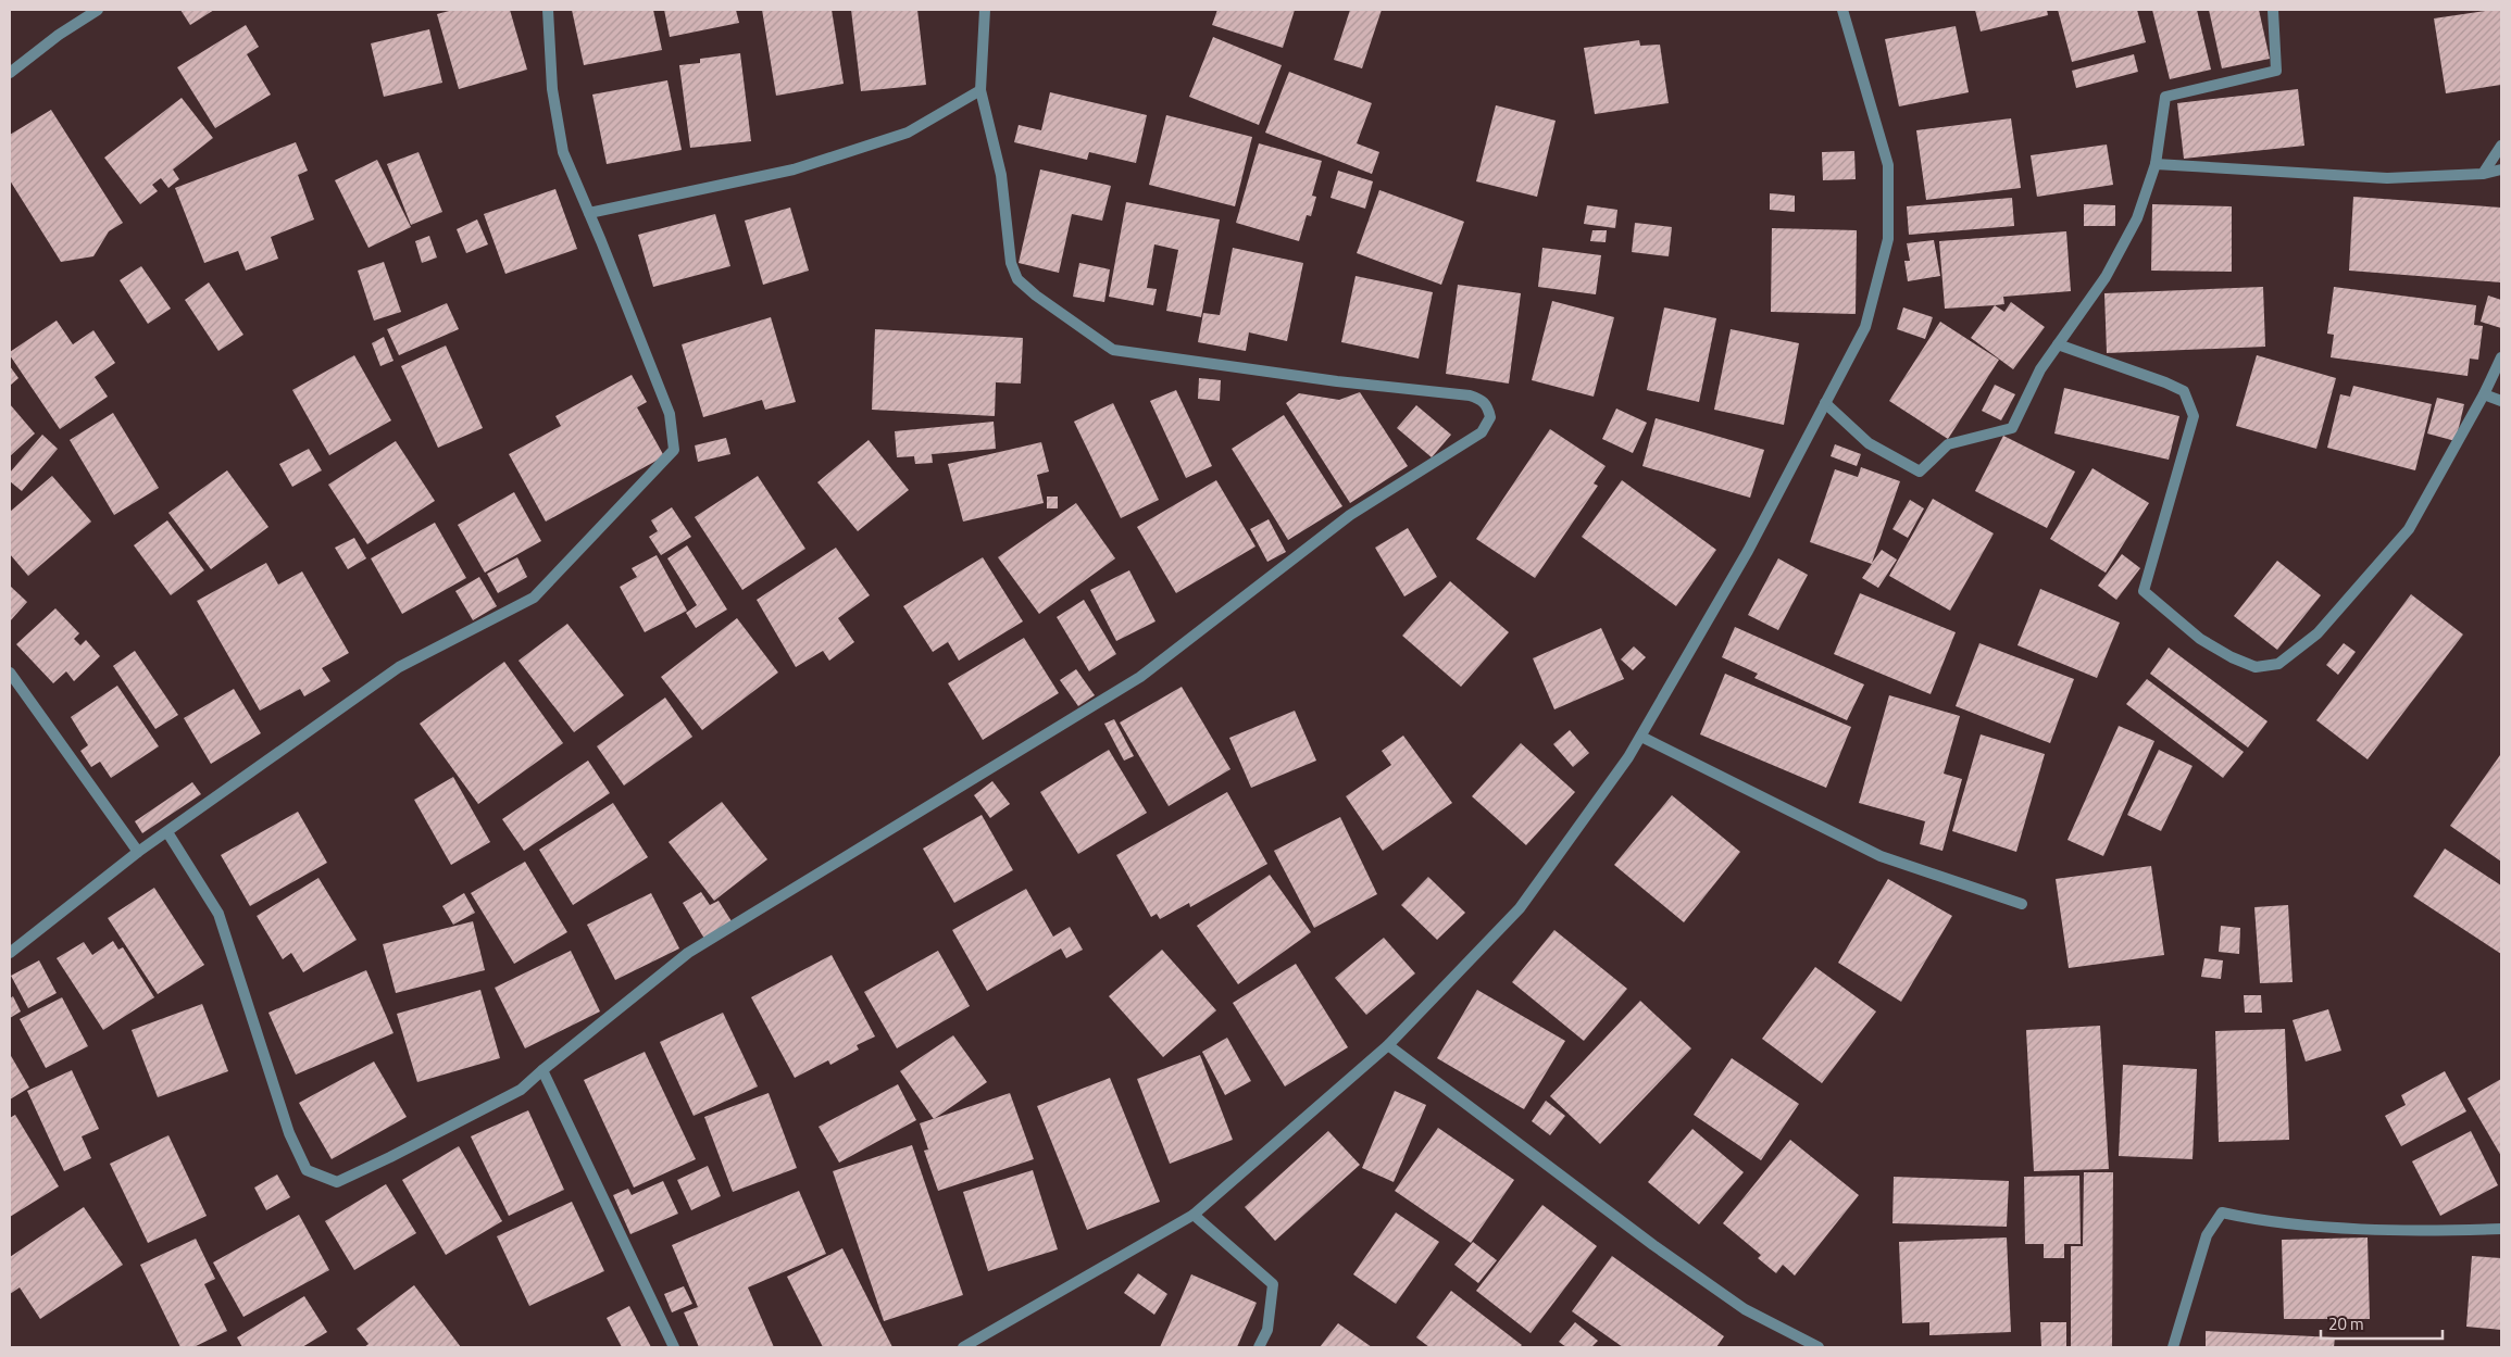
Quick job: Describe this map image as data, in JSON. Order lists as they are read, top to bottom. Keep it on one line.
{"scale_bar":"20 m"}
